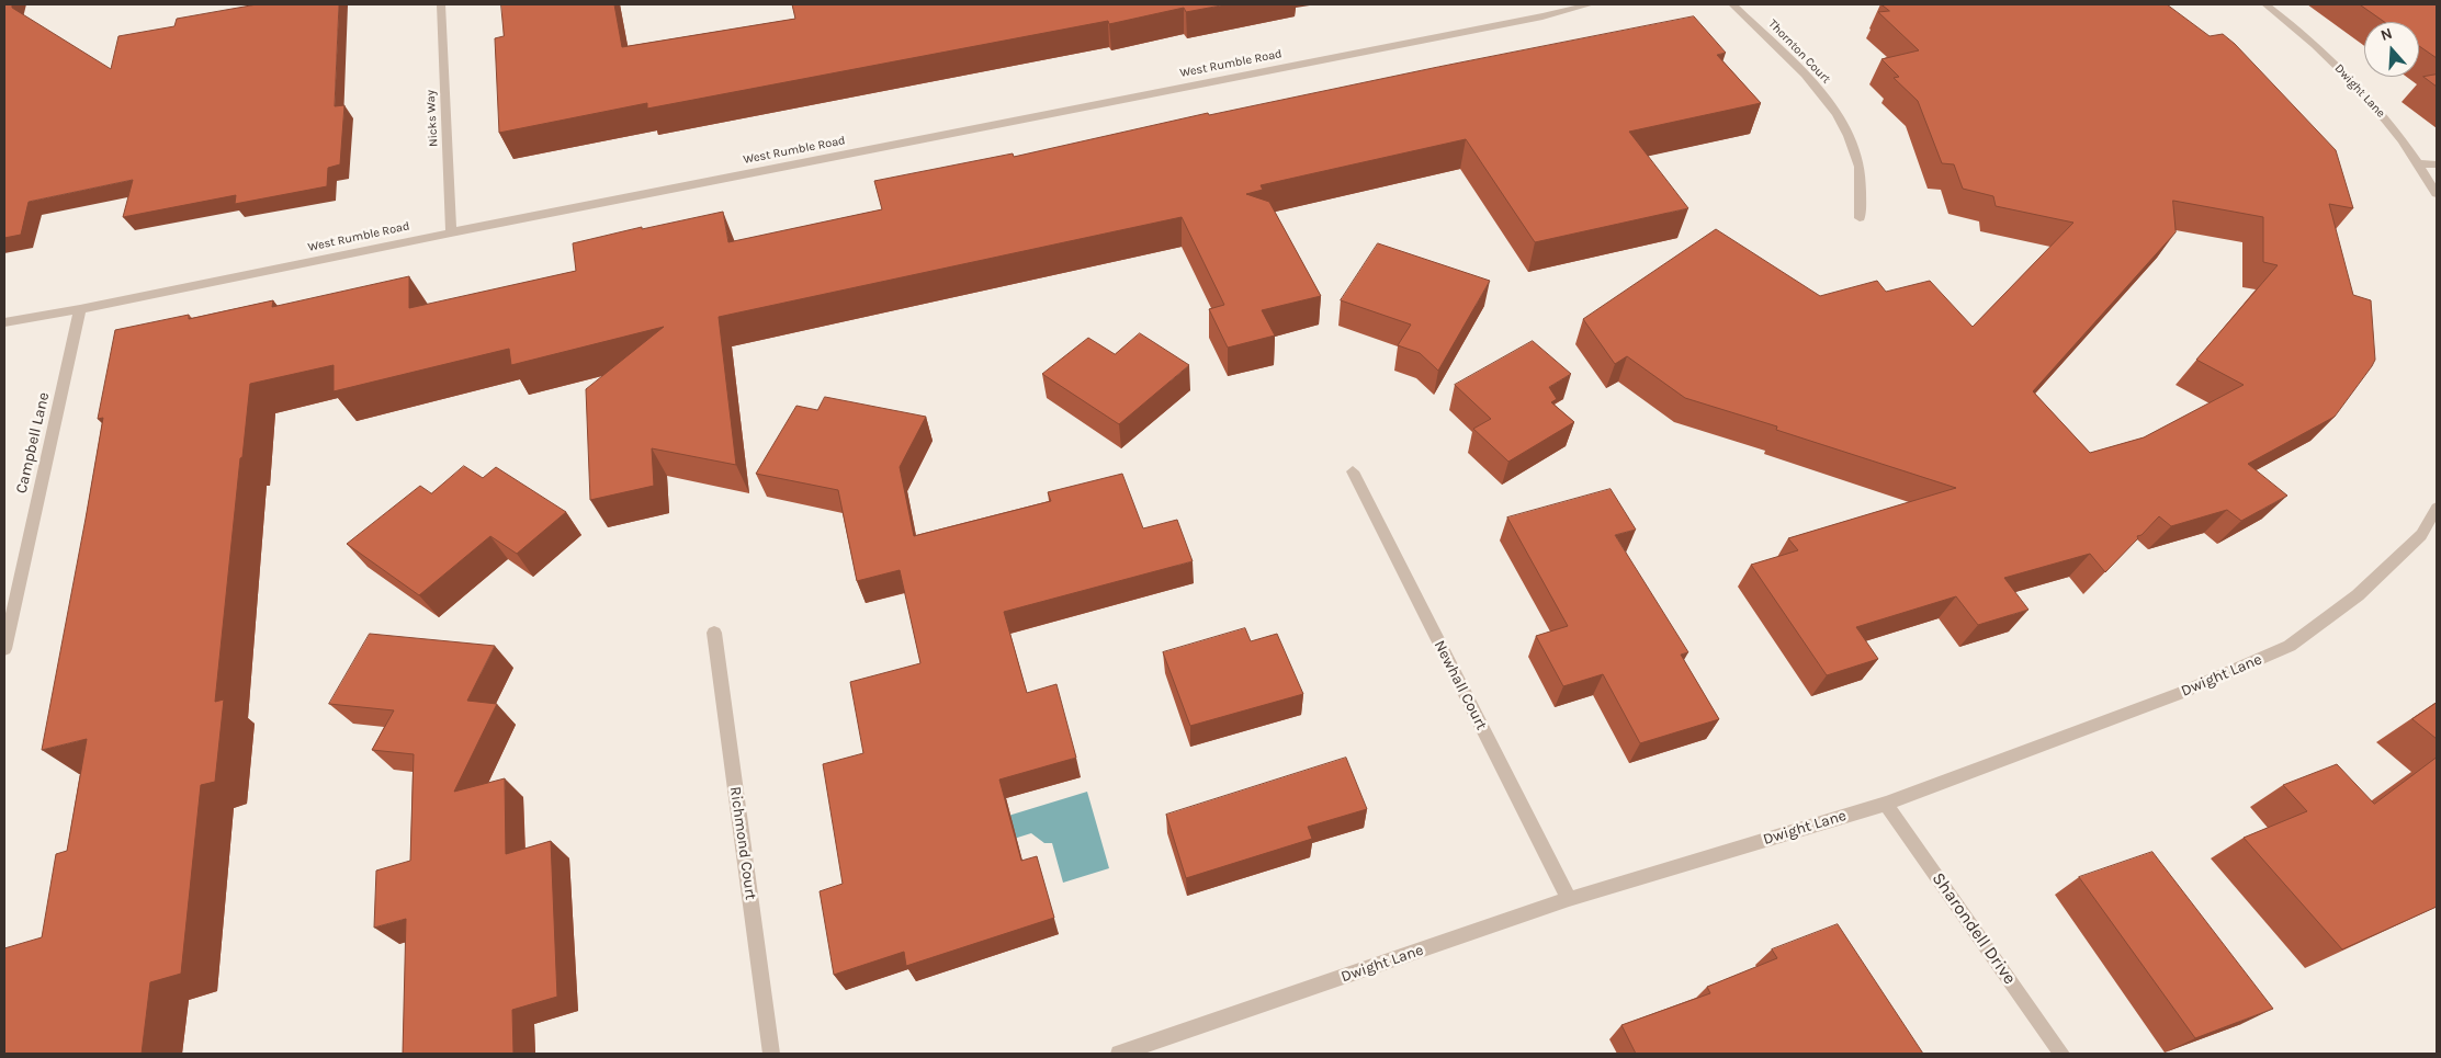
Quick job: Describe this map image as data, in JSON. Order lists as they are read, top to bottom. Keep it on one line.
{"streets":{"street":["Thornton Court","West Rumble Road","Dwight Lane","Nicks Way","Campbell Lane","Newhall Court","Richmond Court","Sharondell Drive"]},"crossings":[["West Rumble Road","Nicks Way"],["West Rumble Road","Campbell Lane"],["Dwight Lane","Newhall Court"],["Dwight Lane","Sharondell Drive"]],"north":"top"}
